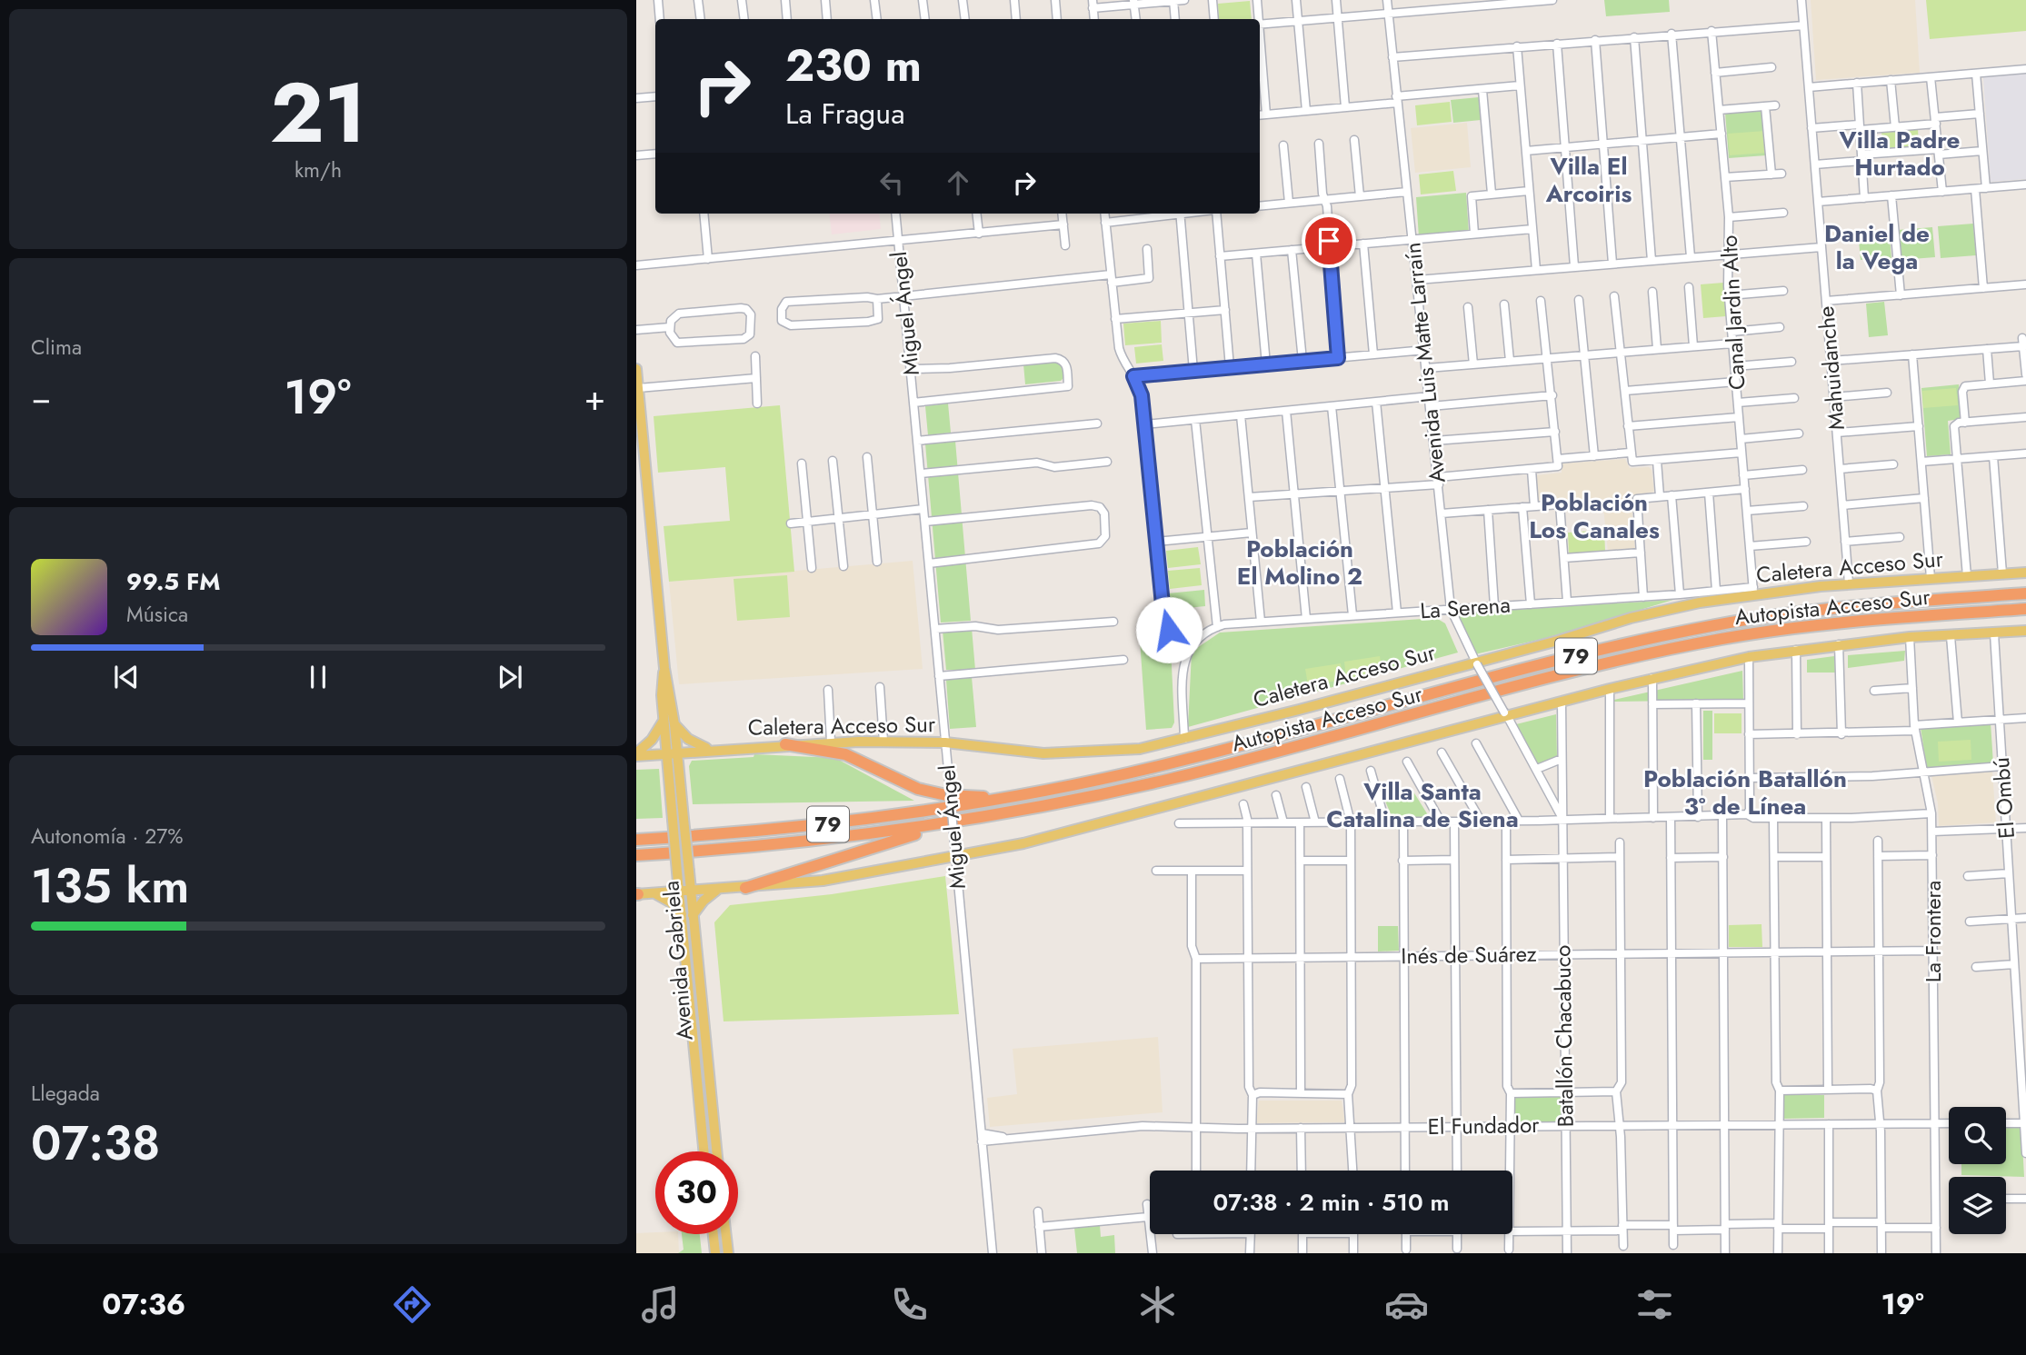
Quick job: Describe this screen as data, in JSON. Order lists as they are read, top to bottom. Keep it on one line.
{"streets":{"highway":["Autopista Acceso Sur","79"],"main road":["Caletera Acceso Sur","Avenida Gabriela"],"street":["Canal Jardin Alto","Miguel Ángel","Avenida Luis Matte Larraín","Mahuidanche","La Serena","El Ombú","La Frontera","Inés de Suárez","Batallón Chacabuco","El Fundador"]},"crossings":[["Canal Jardin Alto","Caletera Acceso Sur"],["Canal Jardin Alto","La Serena"],["Miguel Ángel","Caletera Acceso Sur"],["Miguel Ángel","El Fundador"],["Avenida Luis Matte Larraín","Caletera Acceso Sur"],["Avenida Luis Matte Larraín","La Serena"],["Avenida Luis Matte Larraín","Batallón Chacabuco"],["Mahuidanche","Caletera Acceso Sur"],["Caletera Acceso Sur","La Serena"],["Caletera Acceso Sur","Avenida Gabriela"],["La Frontera","Inés de Suárez"],["La Frontera","El Fundador"],["Inés de Suárez","Batallón Chacabuco"],["Batallón Chacabuco","El Fundador"]],"districts":["Villa Padre Hurtado","Villa El Arcoiris","Daniel de la Vega","Población Los Canales","Población El Molino 2","Población Batallón 3º de Línea","Villa Santa Catalina de Siena"],"page":{"tile":[["21","km/h"],"Clima",["Autonomía · 27%","135 km"],["Llegada","07:38"]],"turn":["230 m","La Fragua"],"heat":["−","19°","+"],"song":["99.5 FM","Música"],"limit":"30","trip":"07:38 · 2 min · 510 m","tabs":["07:36","19°"]}}
